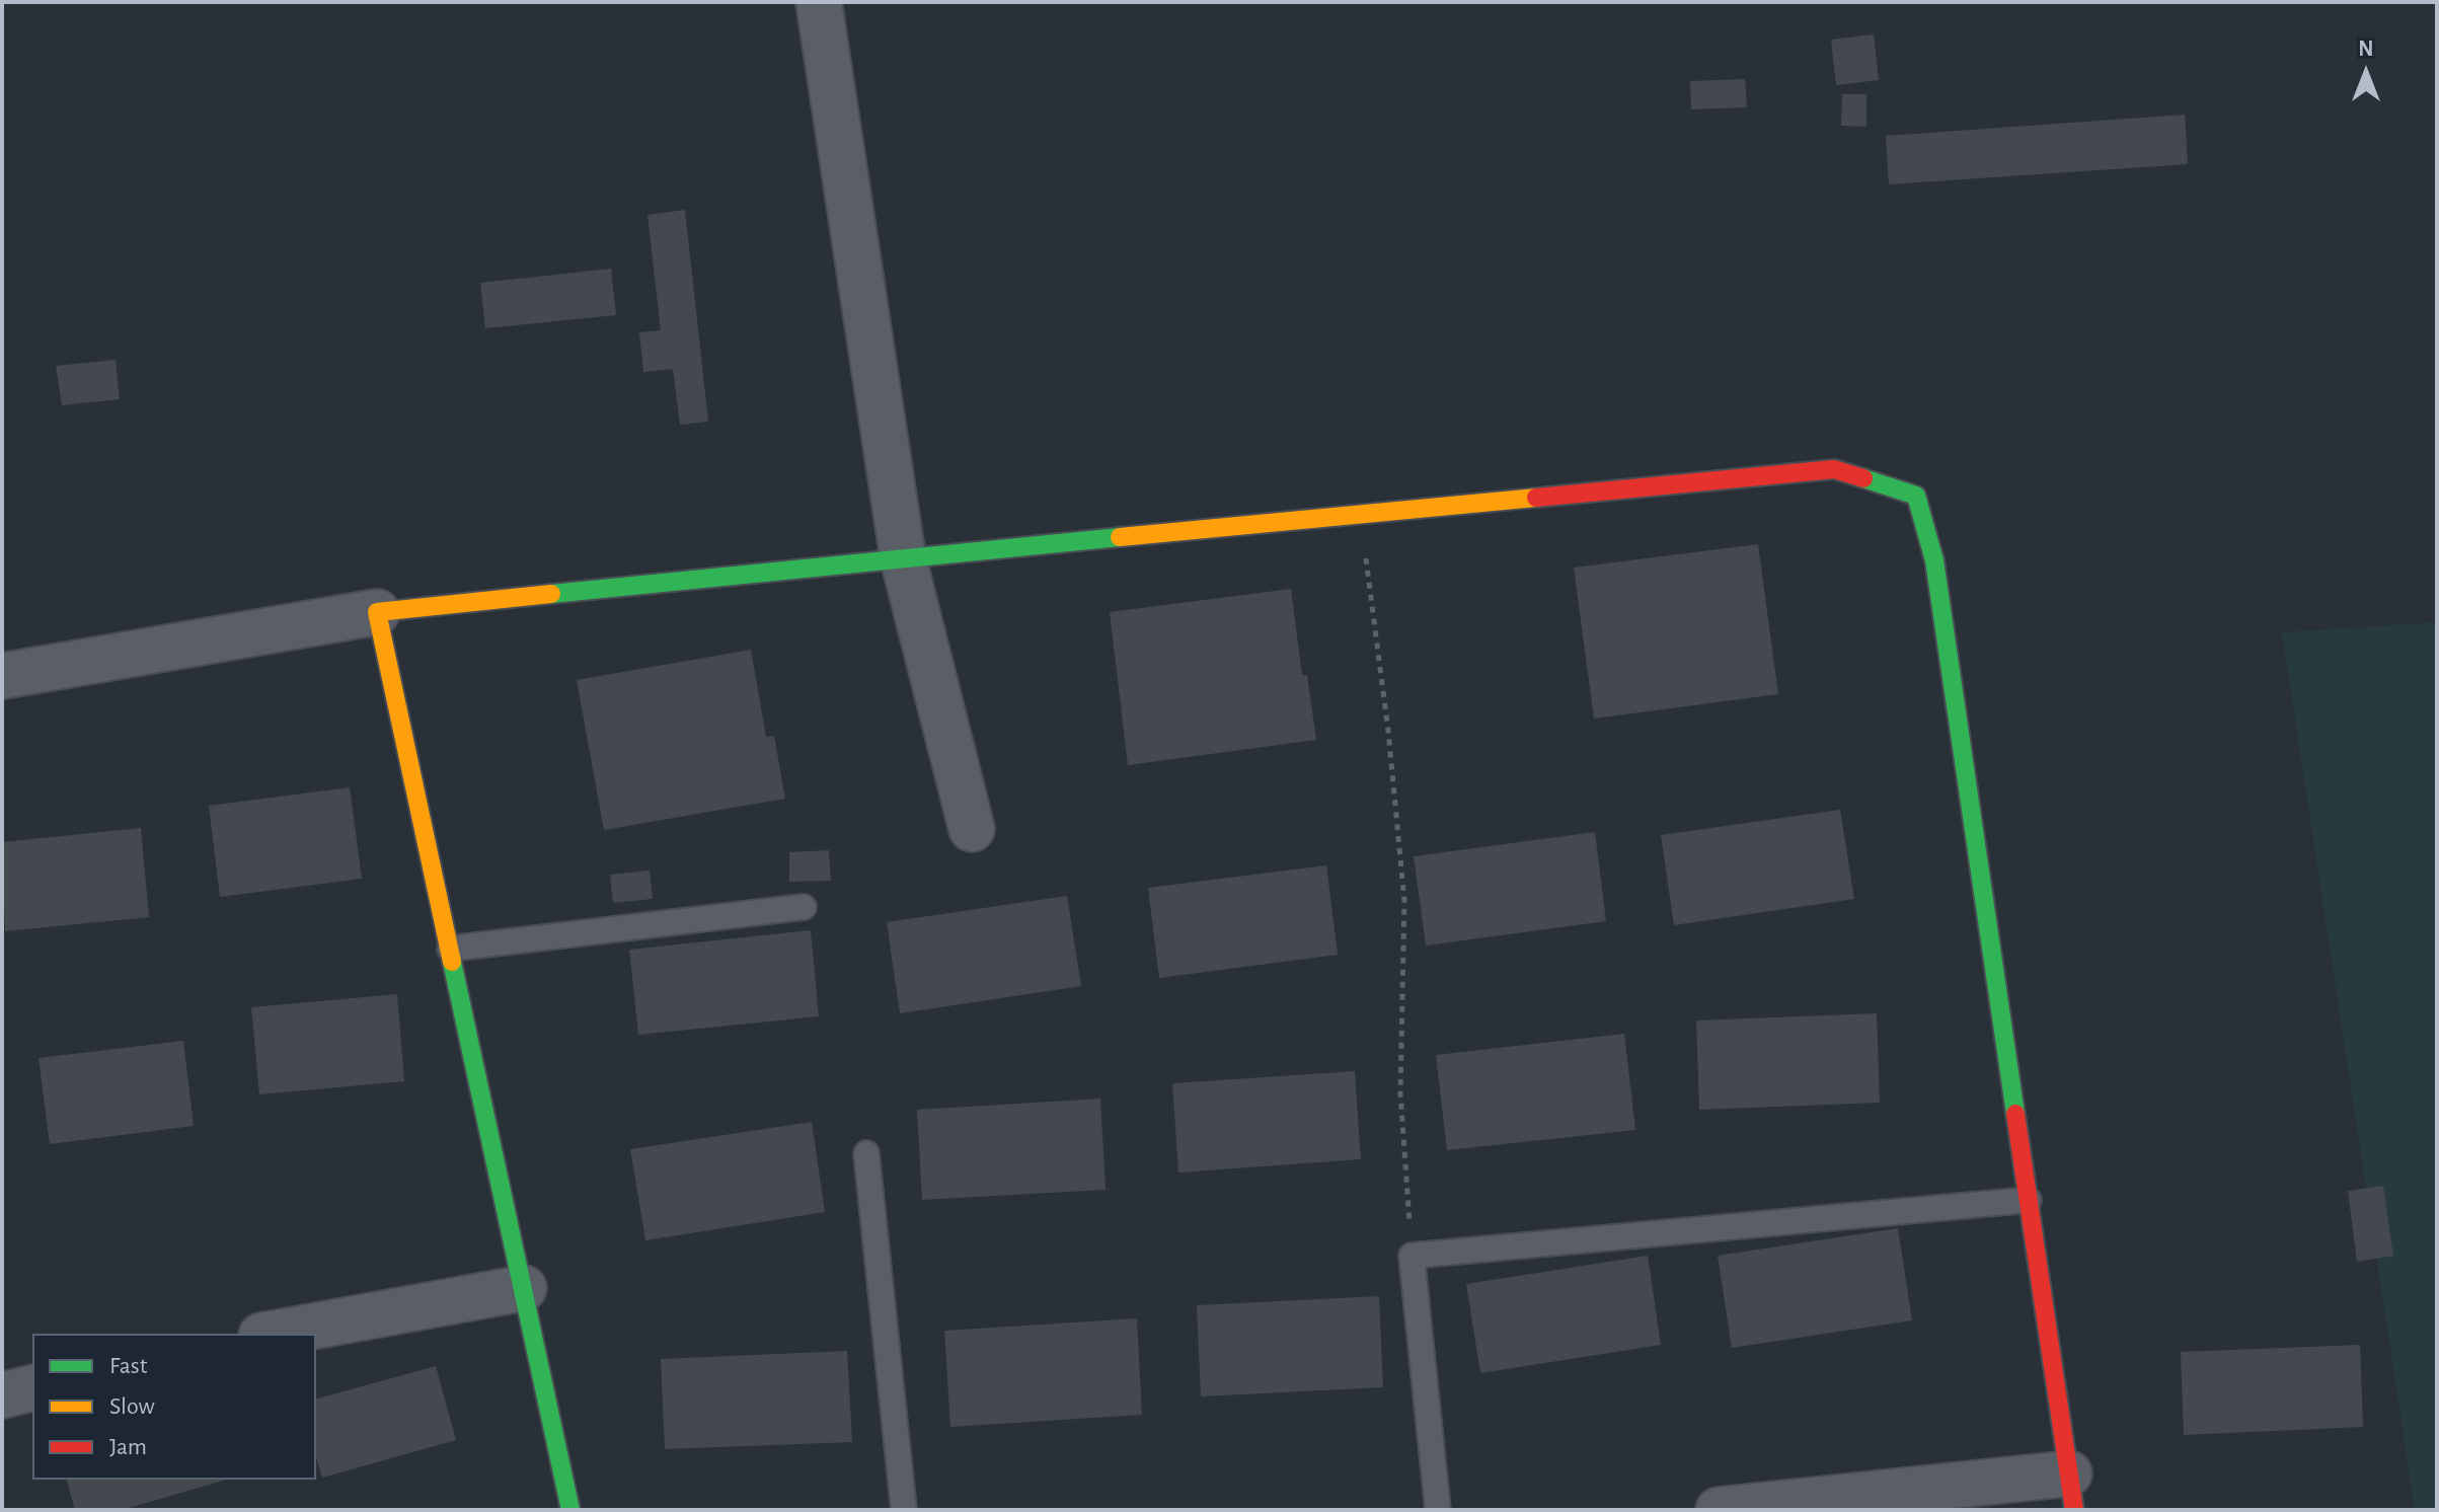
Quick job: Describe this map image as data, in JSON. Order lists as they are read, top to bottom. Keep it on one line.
{"legend":["Fast","Slow","Jam"],"north":"top"}
